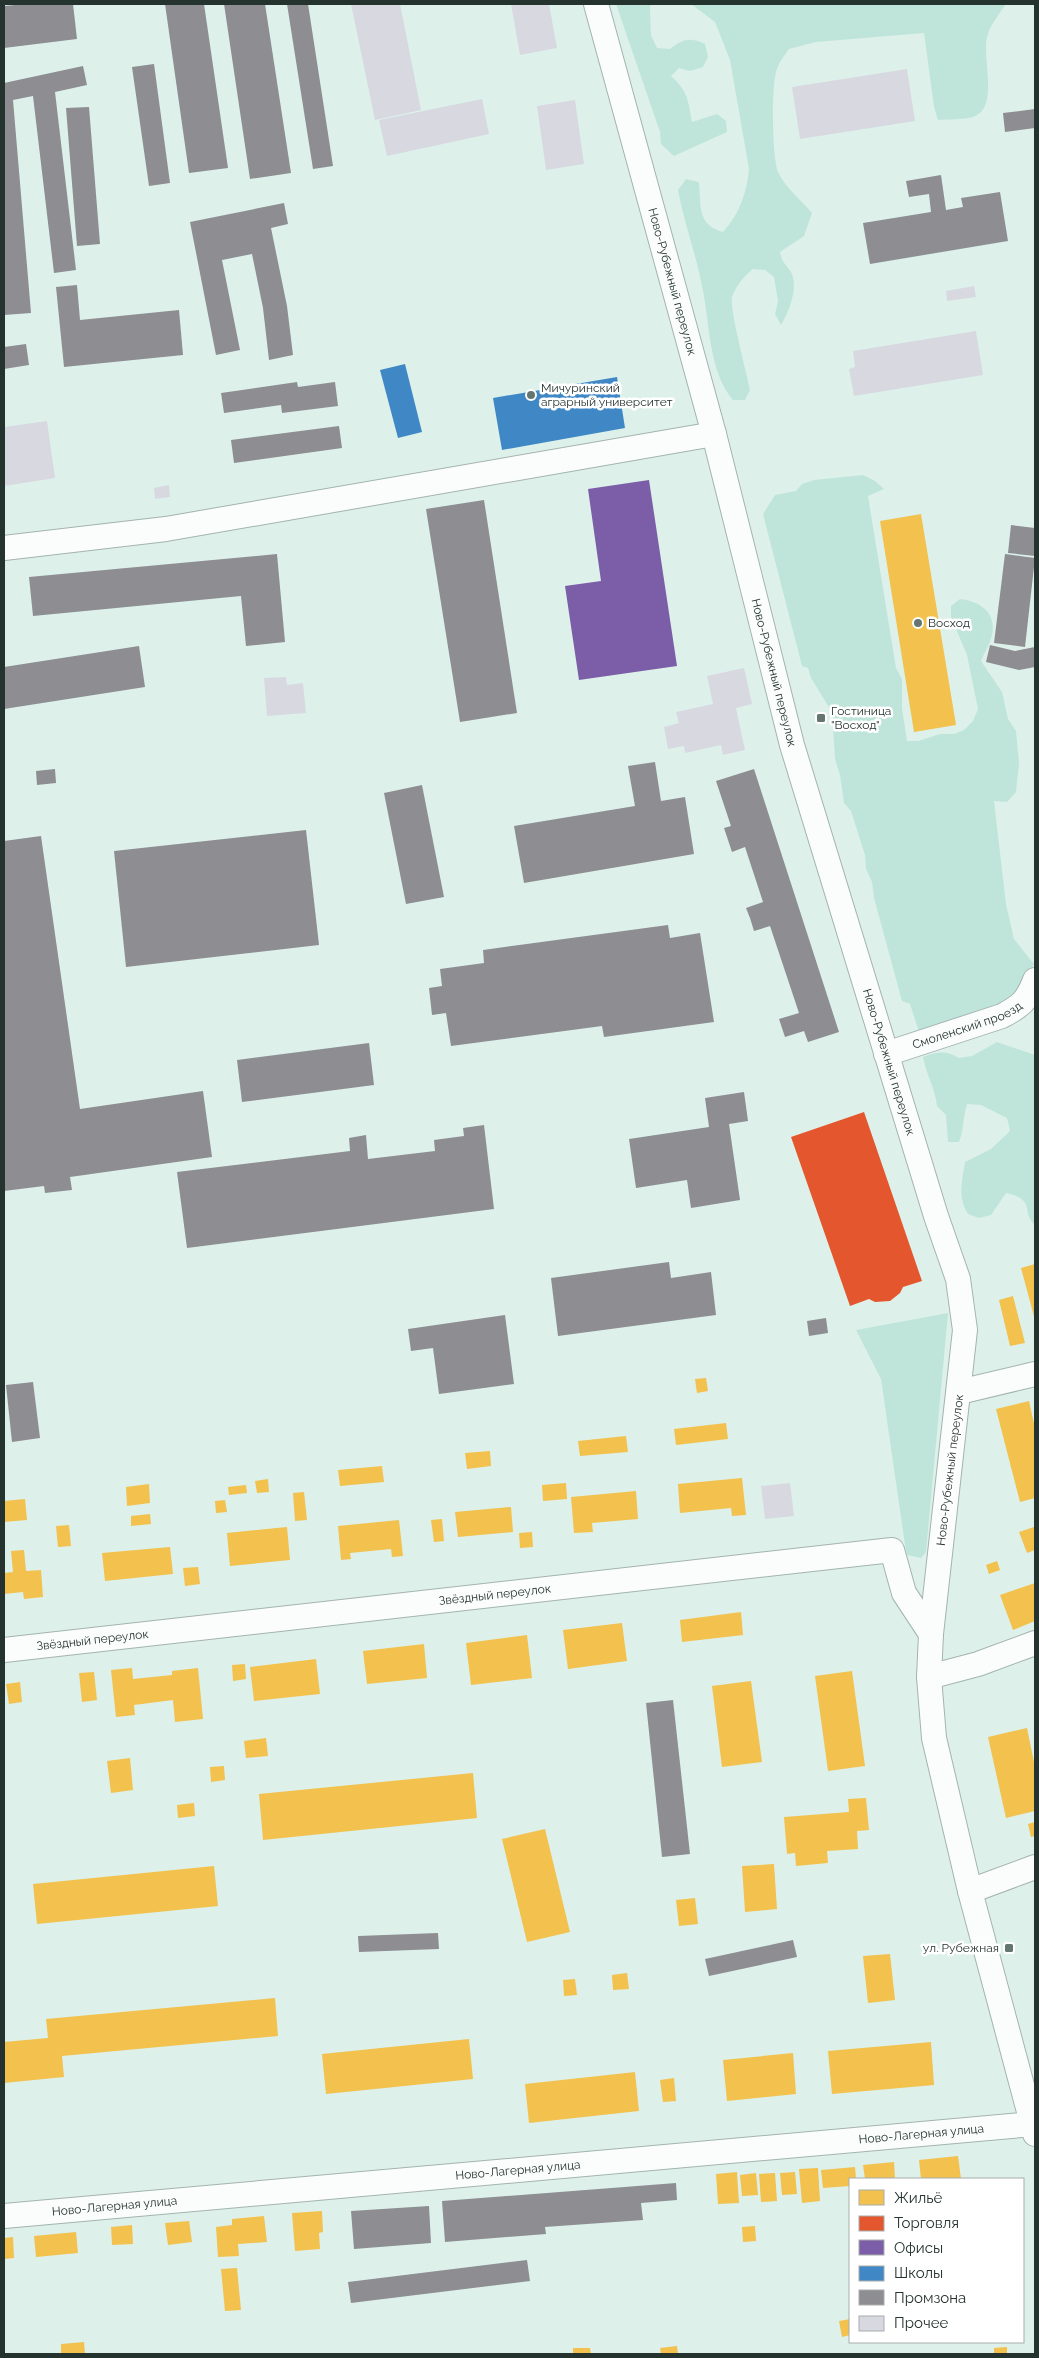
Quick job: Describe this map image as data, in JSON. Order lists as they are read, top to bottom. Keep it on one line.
{"streets":{"street":["Ново-Рубежный переулок","Смоленский проезд","Звёздный переулок","Ново-Лагерная улица"]},"crossings":[["Ново-Рубежный переулок","Смоленский проезд"],["Ново-Рубежный переулок","Звёздный переулок"],["Ново-Рубежный переулок","Ново-Лагерная улица"]],"places":{"other":["Мичуринский аграрный университет","Восход"],"transit":["Гостиница \"Восход\"","ул. Рубежная"]},"legend":["Жильё","Торговля","Офисы","Школы","Промзона","Прочее"]}
